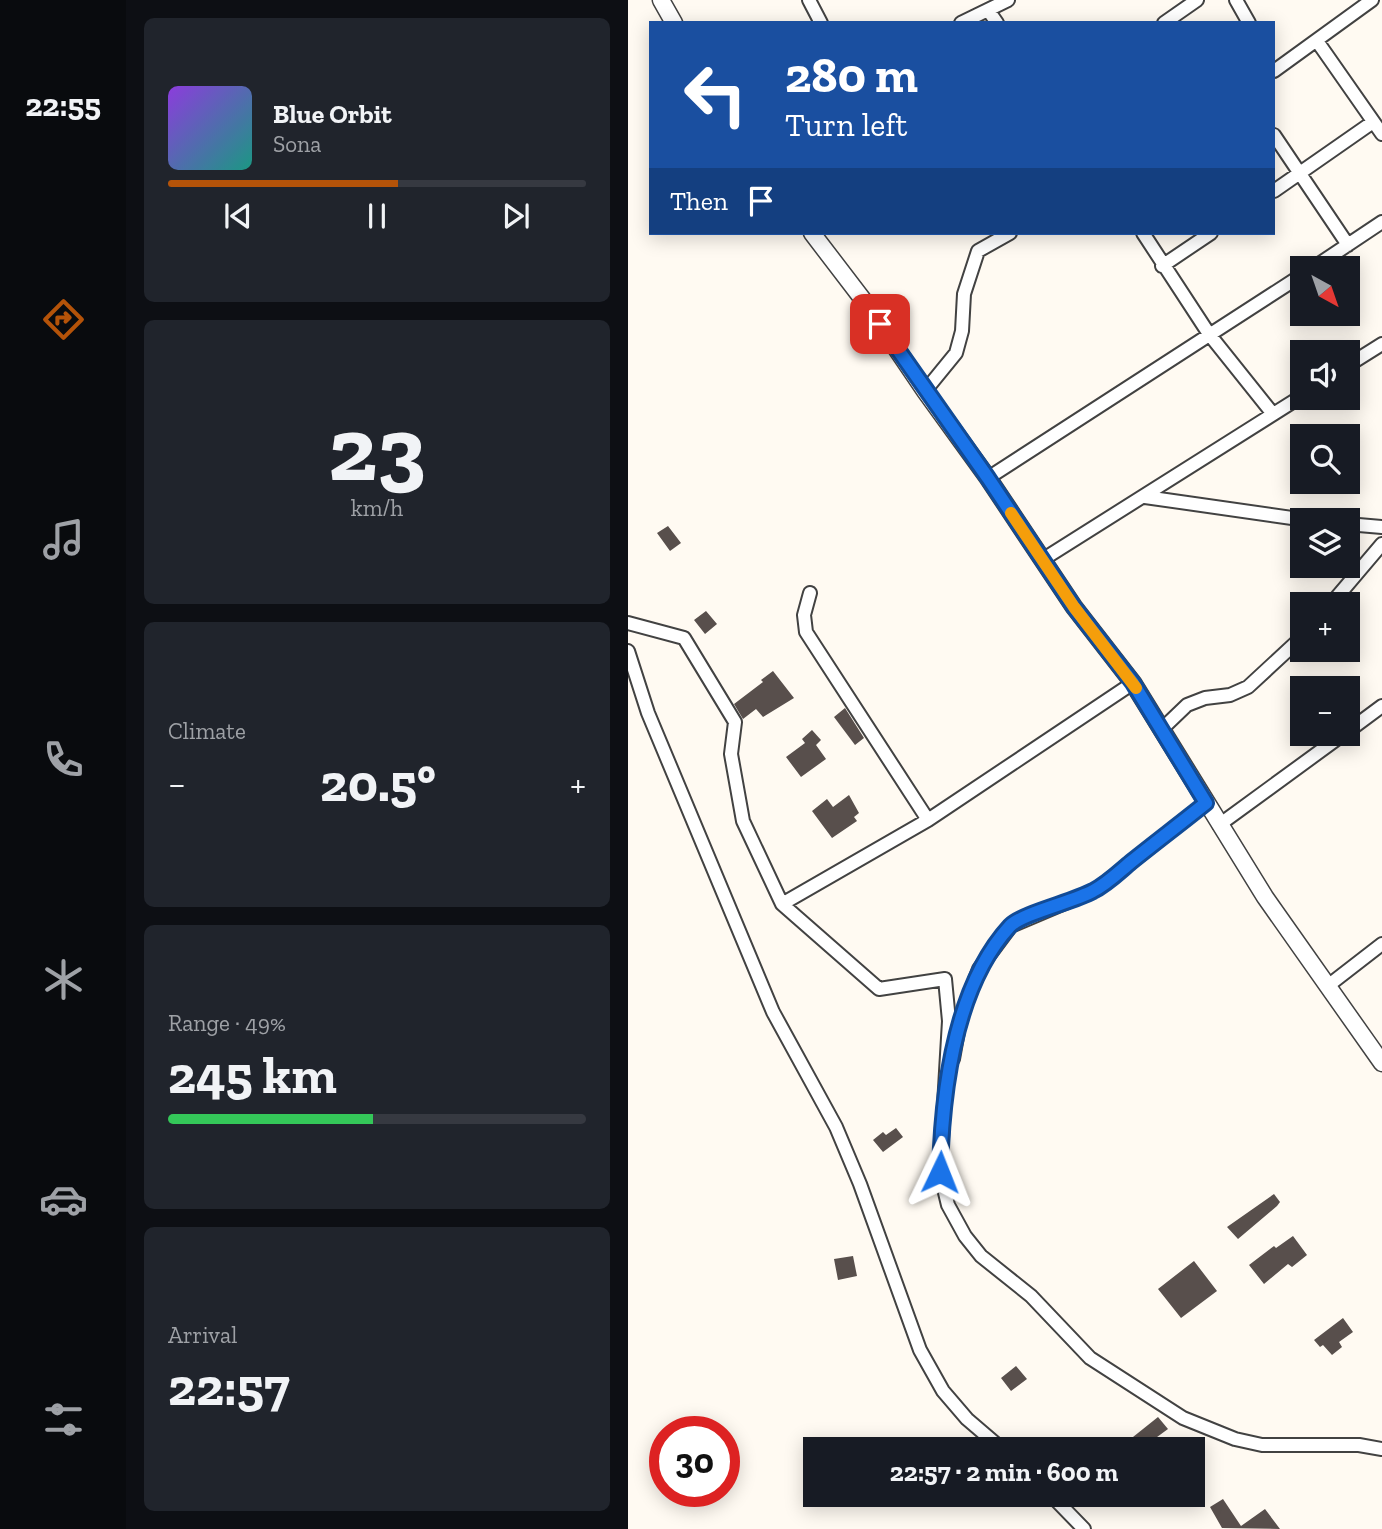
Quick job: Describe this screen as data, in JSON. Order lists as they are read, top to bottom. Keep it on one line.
{"north":"bottom right","page":{"tabs":"22:55","turn":["280 m","Turn left"],"song":["Blue Orbit","Sona"],"then":"Then","map_buttons":["+","−"],"tile":[["23","km/h"],"Climate",["Range · 49%","245 km"],["Arrival","22:57"]],"heat":["−","20.5°","+"],"limit":"30","trip":"22:57 · 2 min · 600 m"}}
